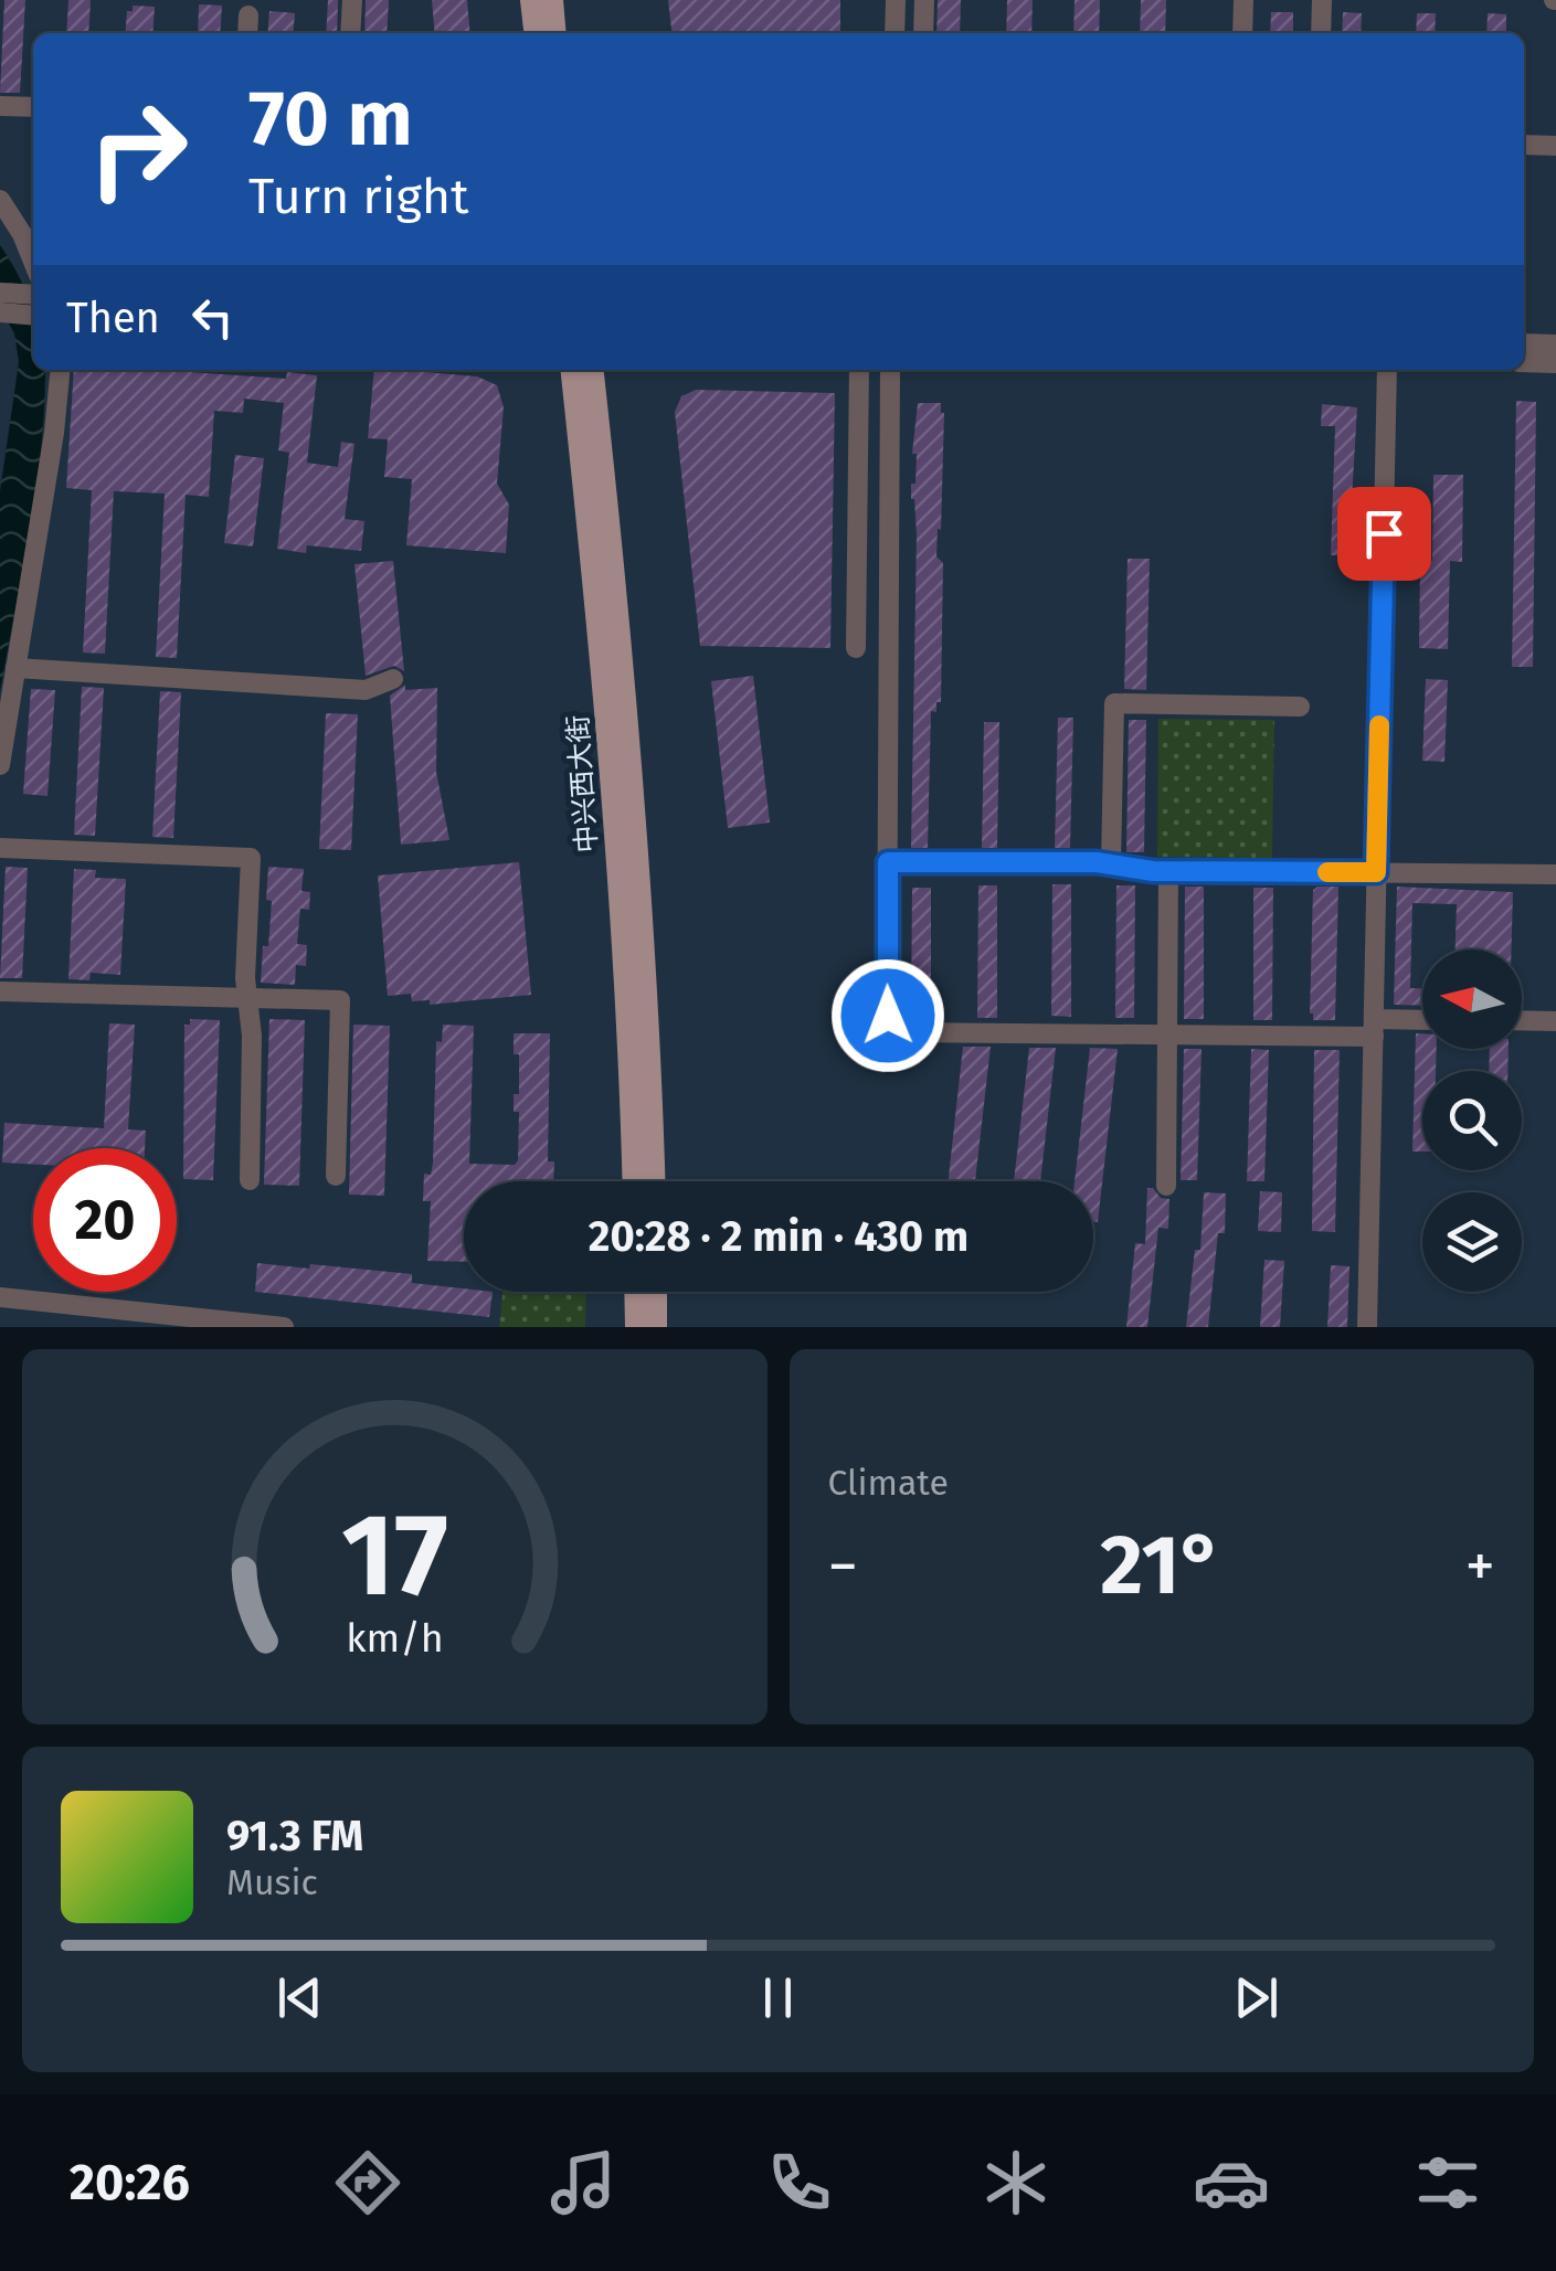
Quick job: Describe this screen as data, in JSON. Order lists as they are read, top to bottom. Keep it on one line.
{"streets":{"main road":["中兴西大街"]},"north":"left","page":{"turn":["70 m","Turn right"],"then":"Then","limit":"20","trip":"20:28 · 2 min · 430 m","tile":"Climate","heat":["−","21°","+"],"song":["91.3 FM","Music"],"tabs":"20:26","gauge":["17","km/h"]}}
